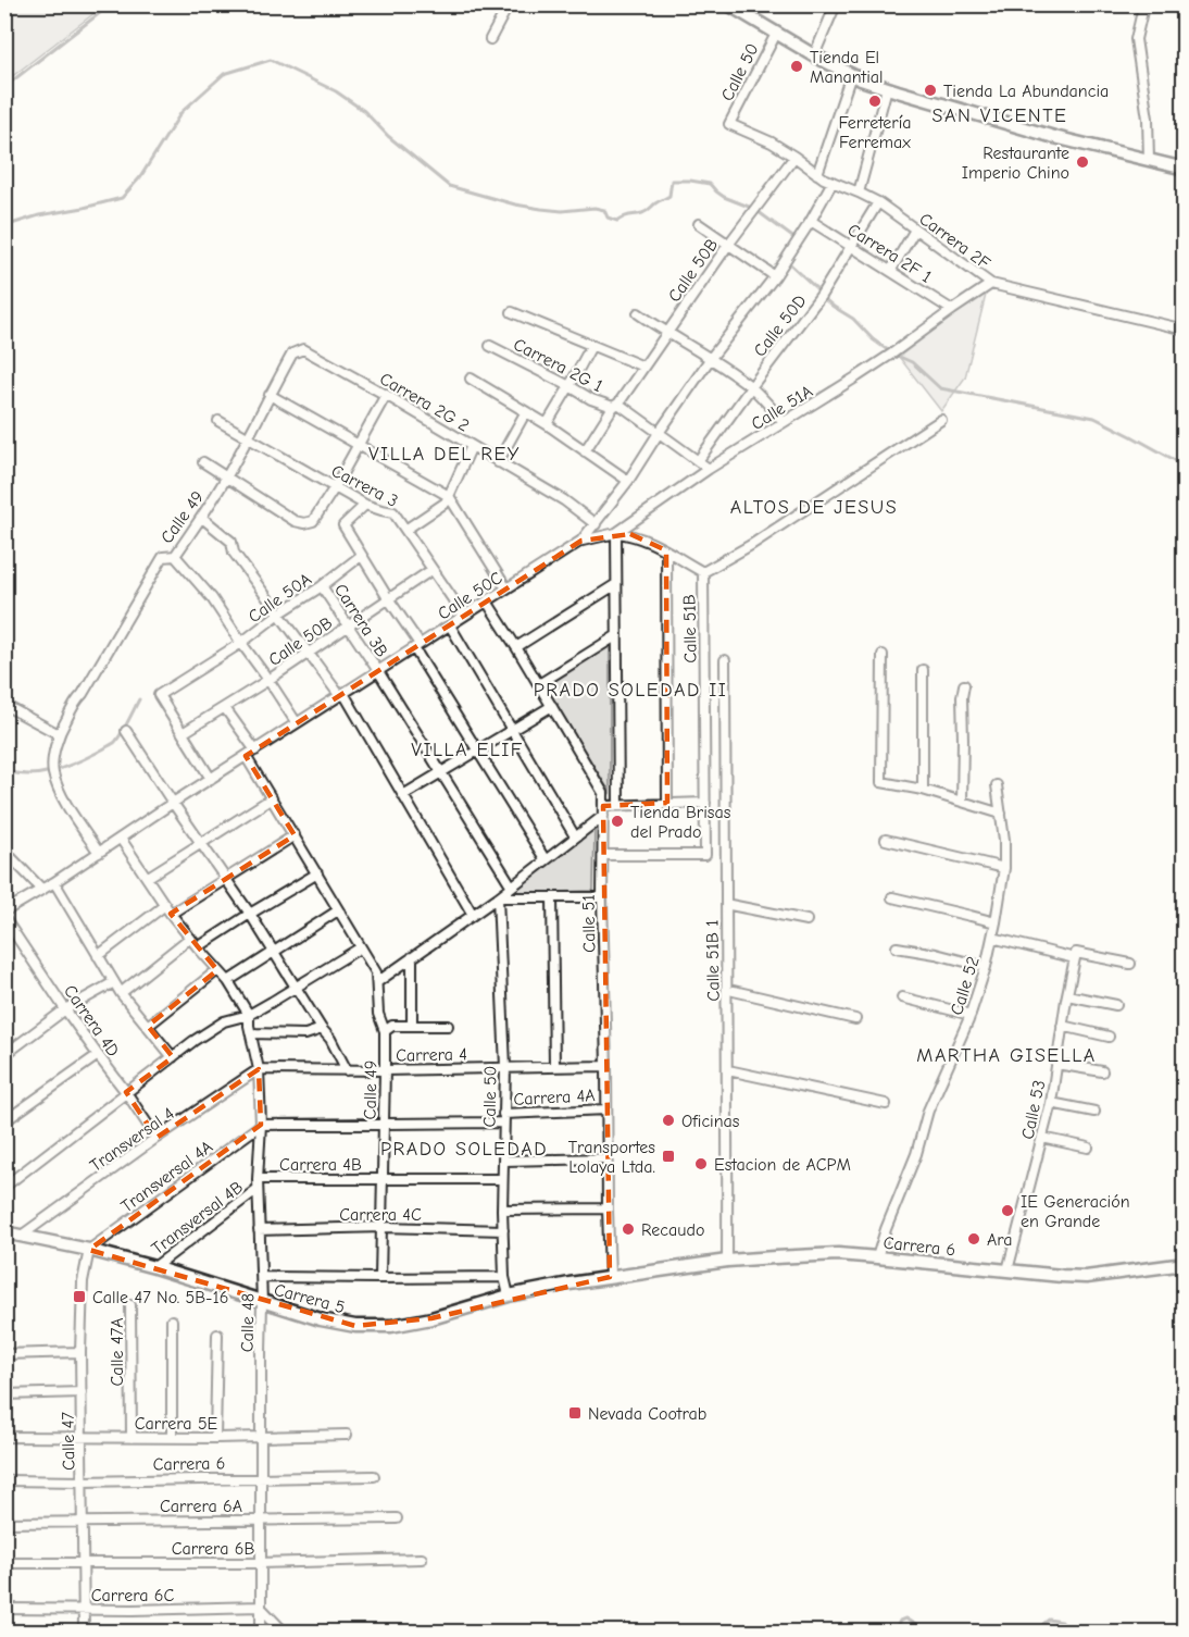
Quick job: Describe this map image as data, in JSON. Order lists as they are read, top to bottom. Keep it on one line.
{"streets":{"main road":["Carrera 6","Carrera 5"],"street":["Calle 50","Carrera 2F","Carrera 2F 1","Calle 50B","Calle 50D","Carrera 2G 1","Carrera 2G 2","Calle 51A","Carrera 3","Calle 49","Calle 50C","Calle 50A","Carrera 3B","Calle 51B","Calle 51","Calle 51B 1","Calle 52","Carrera 4D","Carrera 4","Carrera 4A","Calle 53","Transversal 4","Carrera 4B","Transversal 4A","Carrera 4C","Transversal 4B","Calle 48","Calle 47A","Carrera 5E","Calle 47","Carrera 6A","Carrera 6B","Carrera 6C"]},"crossings":[["Calle 50","Carrera 2F"],["Calle 50","Carrera 4"],["Calle 50","Carrera 4A"],["Calle 50","Carrera 4B"],["Calle 50","Carrera 4C"],["Calle 50","Carrera 5"],["Carrera 2F","Calle 50B"],["Carrera 2F","Calle 50D"],["Carrera 2F","Calle 51A"],["Carrera 2F","Calle 50C"],["Carrera 2F 1","Calle 50D"],["Carrera 2F 1","Calle 51A"],["Carrera 2F 1","Calle 50C"],["Calle 50B","Carrera 2G 1"],["Calle 50B","Carrera 3"],["Calle 50B","Calle 50A"],["Calle 50B","Carrera 3B"],["Calle 50D","Carrera 2G 1"],["Carrera 2G 1","Calle 51A"],["Carrera 2G 1","Calle 50C"],["Carrera 2G 2","Calle 49"],["Carrera 2G 2","Calle 50C"],["Calle 51A","Calle 50C"],["Carrera 3","Calle 49"],["Carrera 3","Calle 50C"],["Calle 49","Calle 50C"],["Calle 49","Carrera 4"],["Calle 49","Carrera 4A"],["Calle 49","Carrera 4B"],["Calle 49","Carrera 4C"],["Calle 49","Carrera 5"],["Calle 50C","Carrera 3B"],["Calle 50C","Calle 51"],["Calle 50A","Carrera 3B"],["Calle 51B","Calle 51"],["Calle 51","Carrera 4"],["Calle 51","Carrera 4A"],["Calle 51","Carrera 6"],["Calle 51","Carrera 5"],["Calle 51B 1","Carrera 6"],["Calle 52","Carrera 6"],["Carrera 4D","Transversal 4"],["Carrera 4","Transversal 4"],["Carrera 4","Calle 48"],["Carrera 4A","Transversal 4A"],["Carrera 4A","Calle 48"],["Calle 53","Carrera 6"],["Transversal 4","Carrera 5"],["Transversal 4","Calle 48"],["Carrera 4B","Transversal 4B"],["Carrera 4B","Calle 48"],["Transversal 4A","Carrera 5"],["Transversal 4A","Calle 48"],["Transversal 4A","Calle 47"],["Carrera 4C","Calle 48"],["Transversal 4B","Carrera 5"],["Transversal 4B","Calle 48"],["Carrera 6","Carrera 5"],["Carrera 6","Calle 48"],["Carrera 6","Calle 47"],["Carrera 5","Calle 48"],["Carrera 5","Calle 47"],["Calle 48","Carrera 5E"],["Calle 48","Carrera 6A"],["Calle 48","Carrera 6B"],["Calle 48","Carrera 6C"],["Calle 47A","Carrera 5E"],["Carrera 5E","Calle 47"],["Calle 47","Carrera 6A"],["Calle 47","Carrera 6B"],["Calle 47","Carrera 6C"]],"districts":["SAN VICENTE","VILLA DEL REY","ALTOS DE JESUS","PRADO SOLEDAD II","VILLA ELIF","MARTHA GISELLA","PRADO SOLEDAD"],"places":{"other":["Tienda El Manantial","Tienda La Abundancia","Ferretería Ferremax","Restaurante Imperio Chino","Tienda Brisas del Prado","Oficinas","Estacion de ACPM","IE Generación en Grande","Recaudo","Ara"],"transit":["Transportes Lolaya Ltda.","Calle 47 No. 5B-16","Nevada Cootrab"]}}
